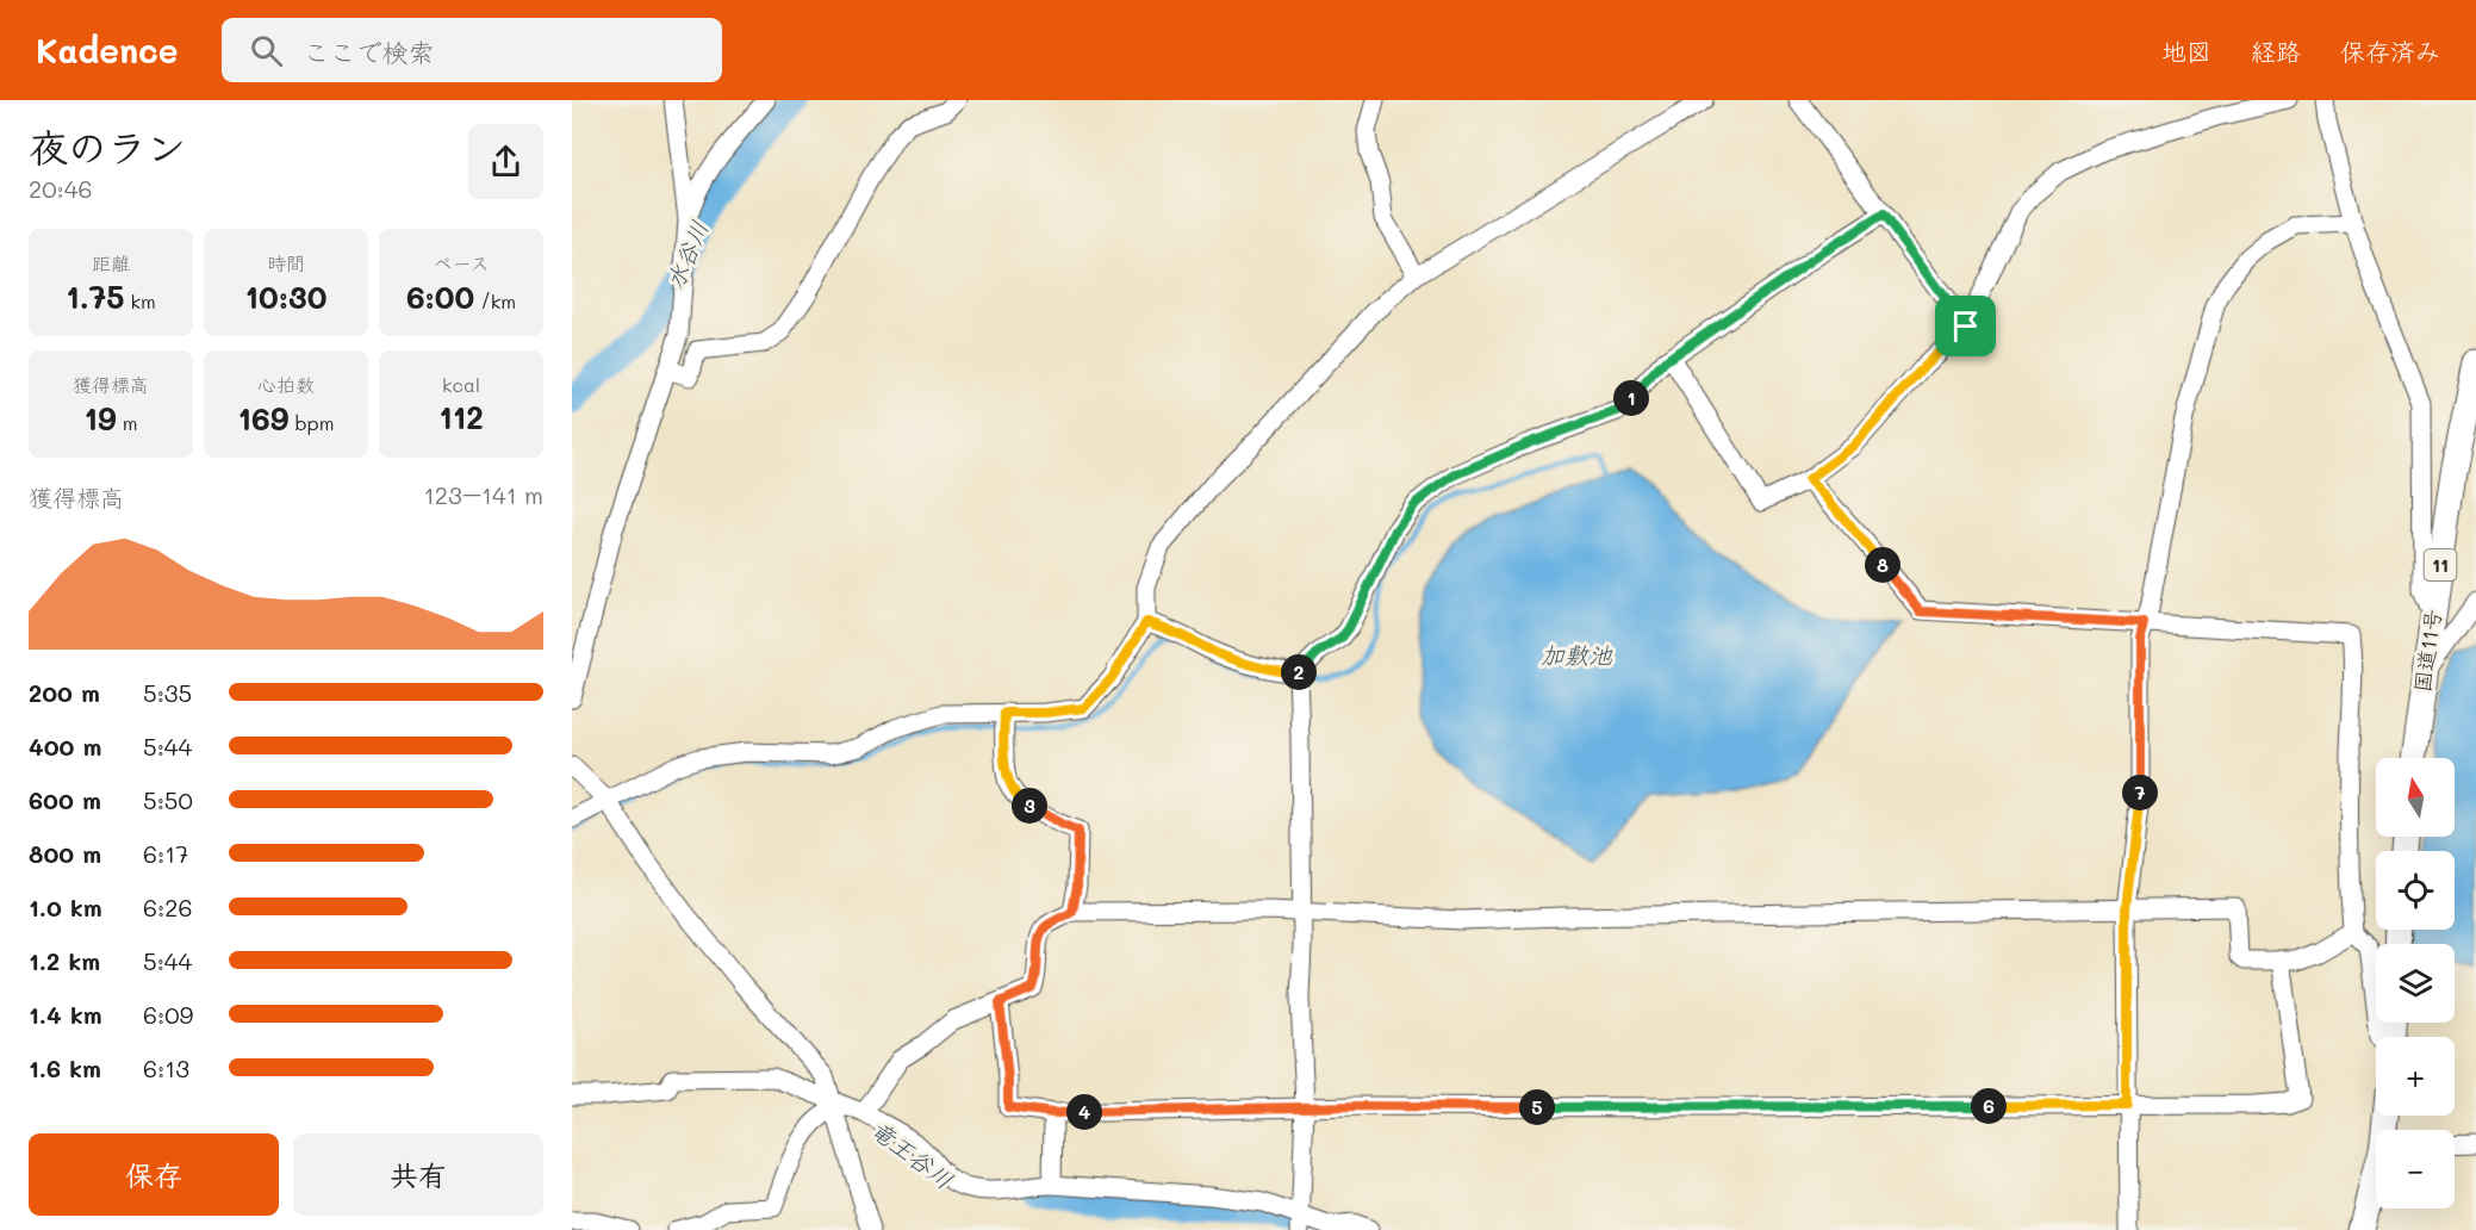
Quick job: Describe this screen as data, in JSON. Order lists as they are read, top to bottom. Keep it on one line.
{"streets":{"highway":["11","国道11号"]},"water":["水谷川","加敷池","竜王谷川"],"north":"top","page":{"header":"Kadence","search":"ここで検索","nav":["地図","経路","保存済み"],"heading":["夜のラン","20:46"],"stats":[["距離","1.75 km"],["時間","10:30"],["ペース","6:00 /km"],["獲得標高","19 m"],["心拍数","169 bpm"],["kcal","112"]],"pins":["1","8","2","7","3","6","5","4"],"chart":["獲得標高","123–141 m"],"list":[{"name":"200 m","note":"5:35"},{"name":"400 m","note":"5:44"},{"name":"600 m","note":"5:50"},{"name":"800 m","note":"6:17"},{"name":"1.0 km","note":"6:26"},{"name":"1.2 km","note":"5:44"},{"name":"1.4 km","note":"6:09"},{"name":"1.6 km","note":"6:13"}],"map_buttons":["+","−"],"buttons":["保存","共有"]}}
